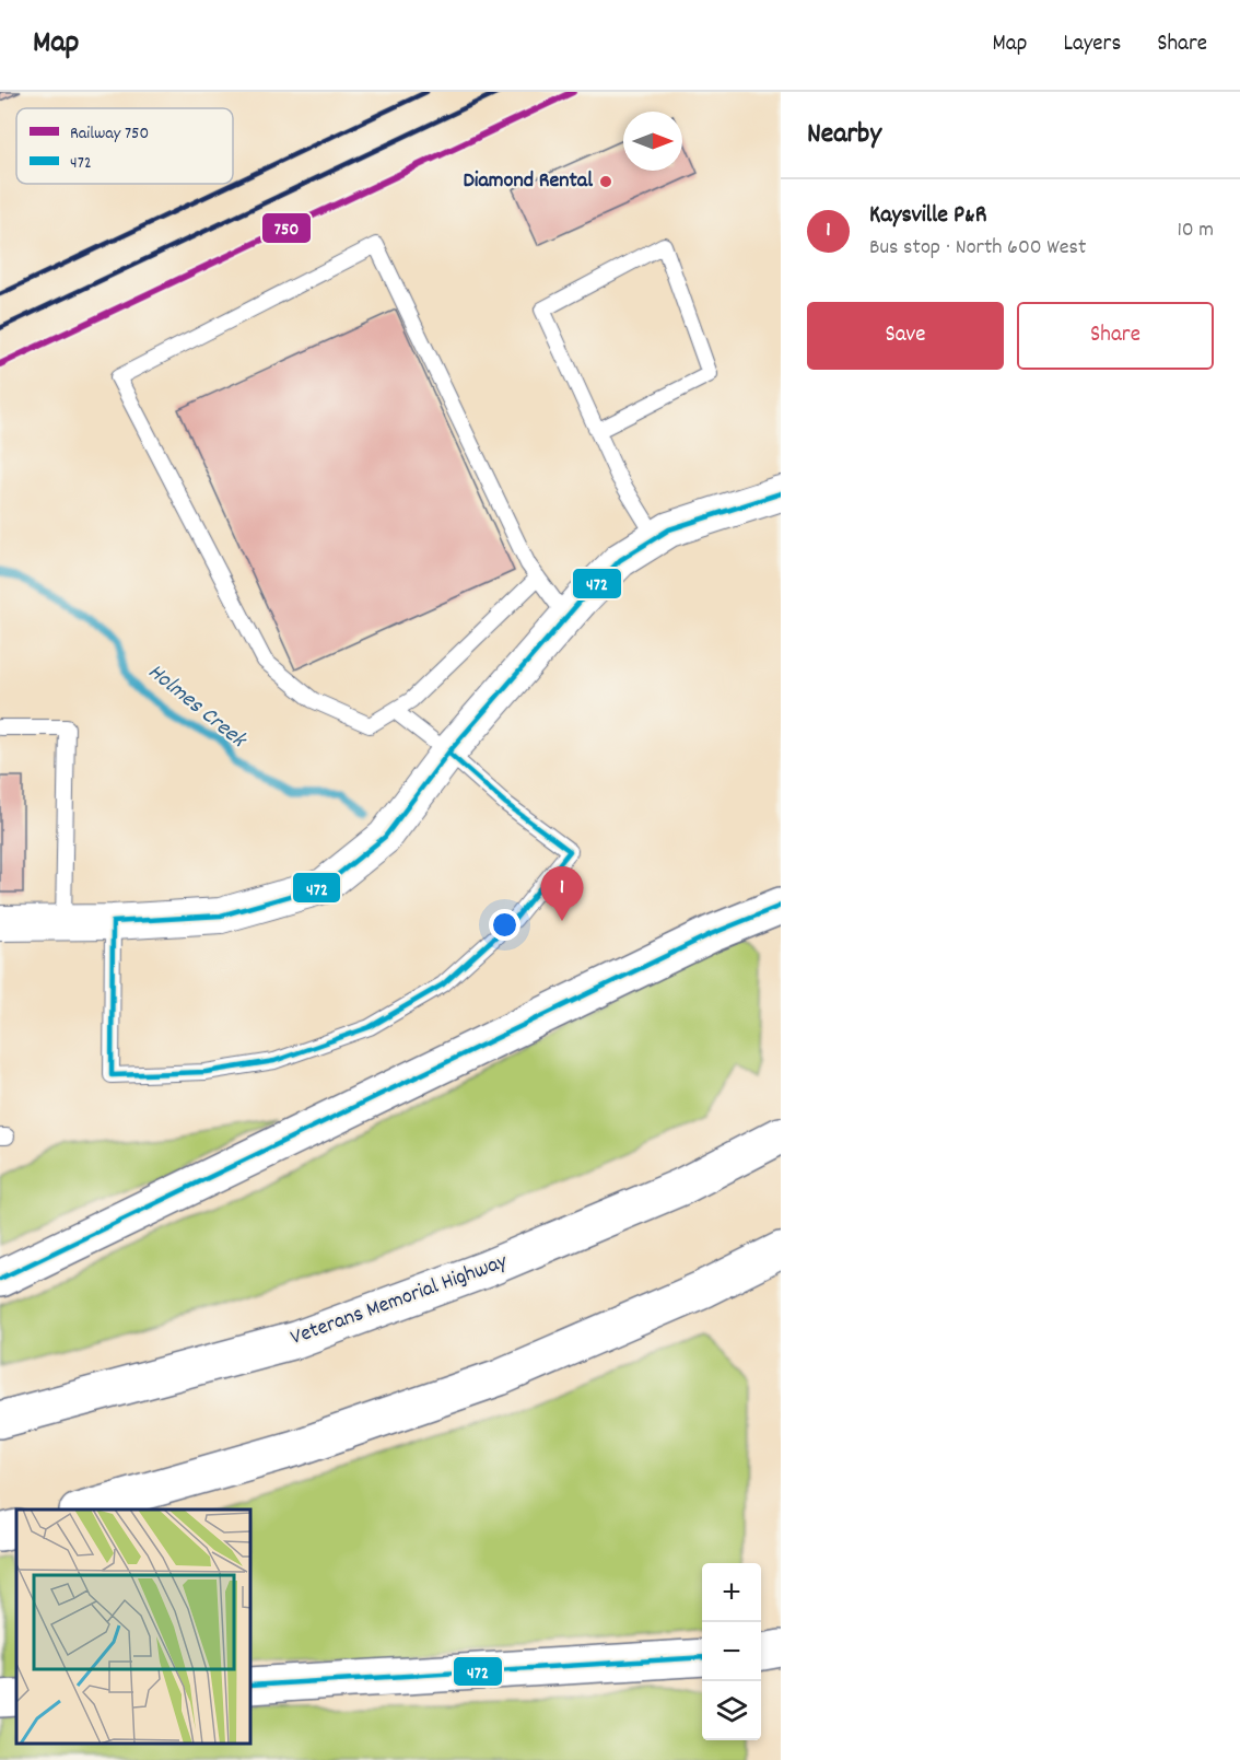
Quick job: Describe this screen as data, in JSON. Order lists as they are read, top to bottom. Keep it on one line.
{"streets":{"highway":["Veterans Memorial Highway"]},"water":["Holmes Creek"],"places":["Diamond Rental"],"lines":["rail line 750","transit line 472"],"legend":["Railway 750","472"],"north":"right","page":{"header":"Map","nav":["Map","Layers","Share"],"heading":"Nearby","list":[{"mark":"1","name":"Kaysville P&R","note":"Bus stop · North 600 West","value":"10 m"}],"buttons":["Save","Share"],"pins":"1","map_buttons":["+","−"]}}
